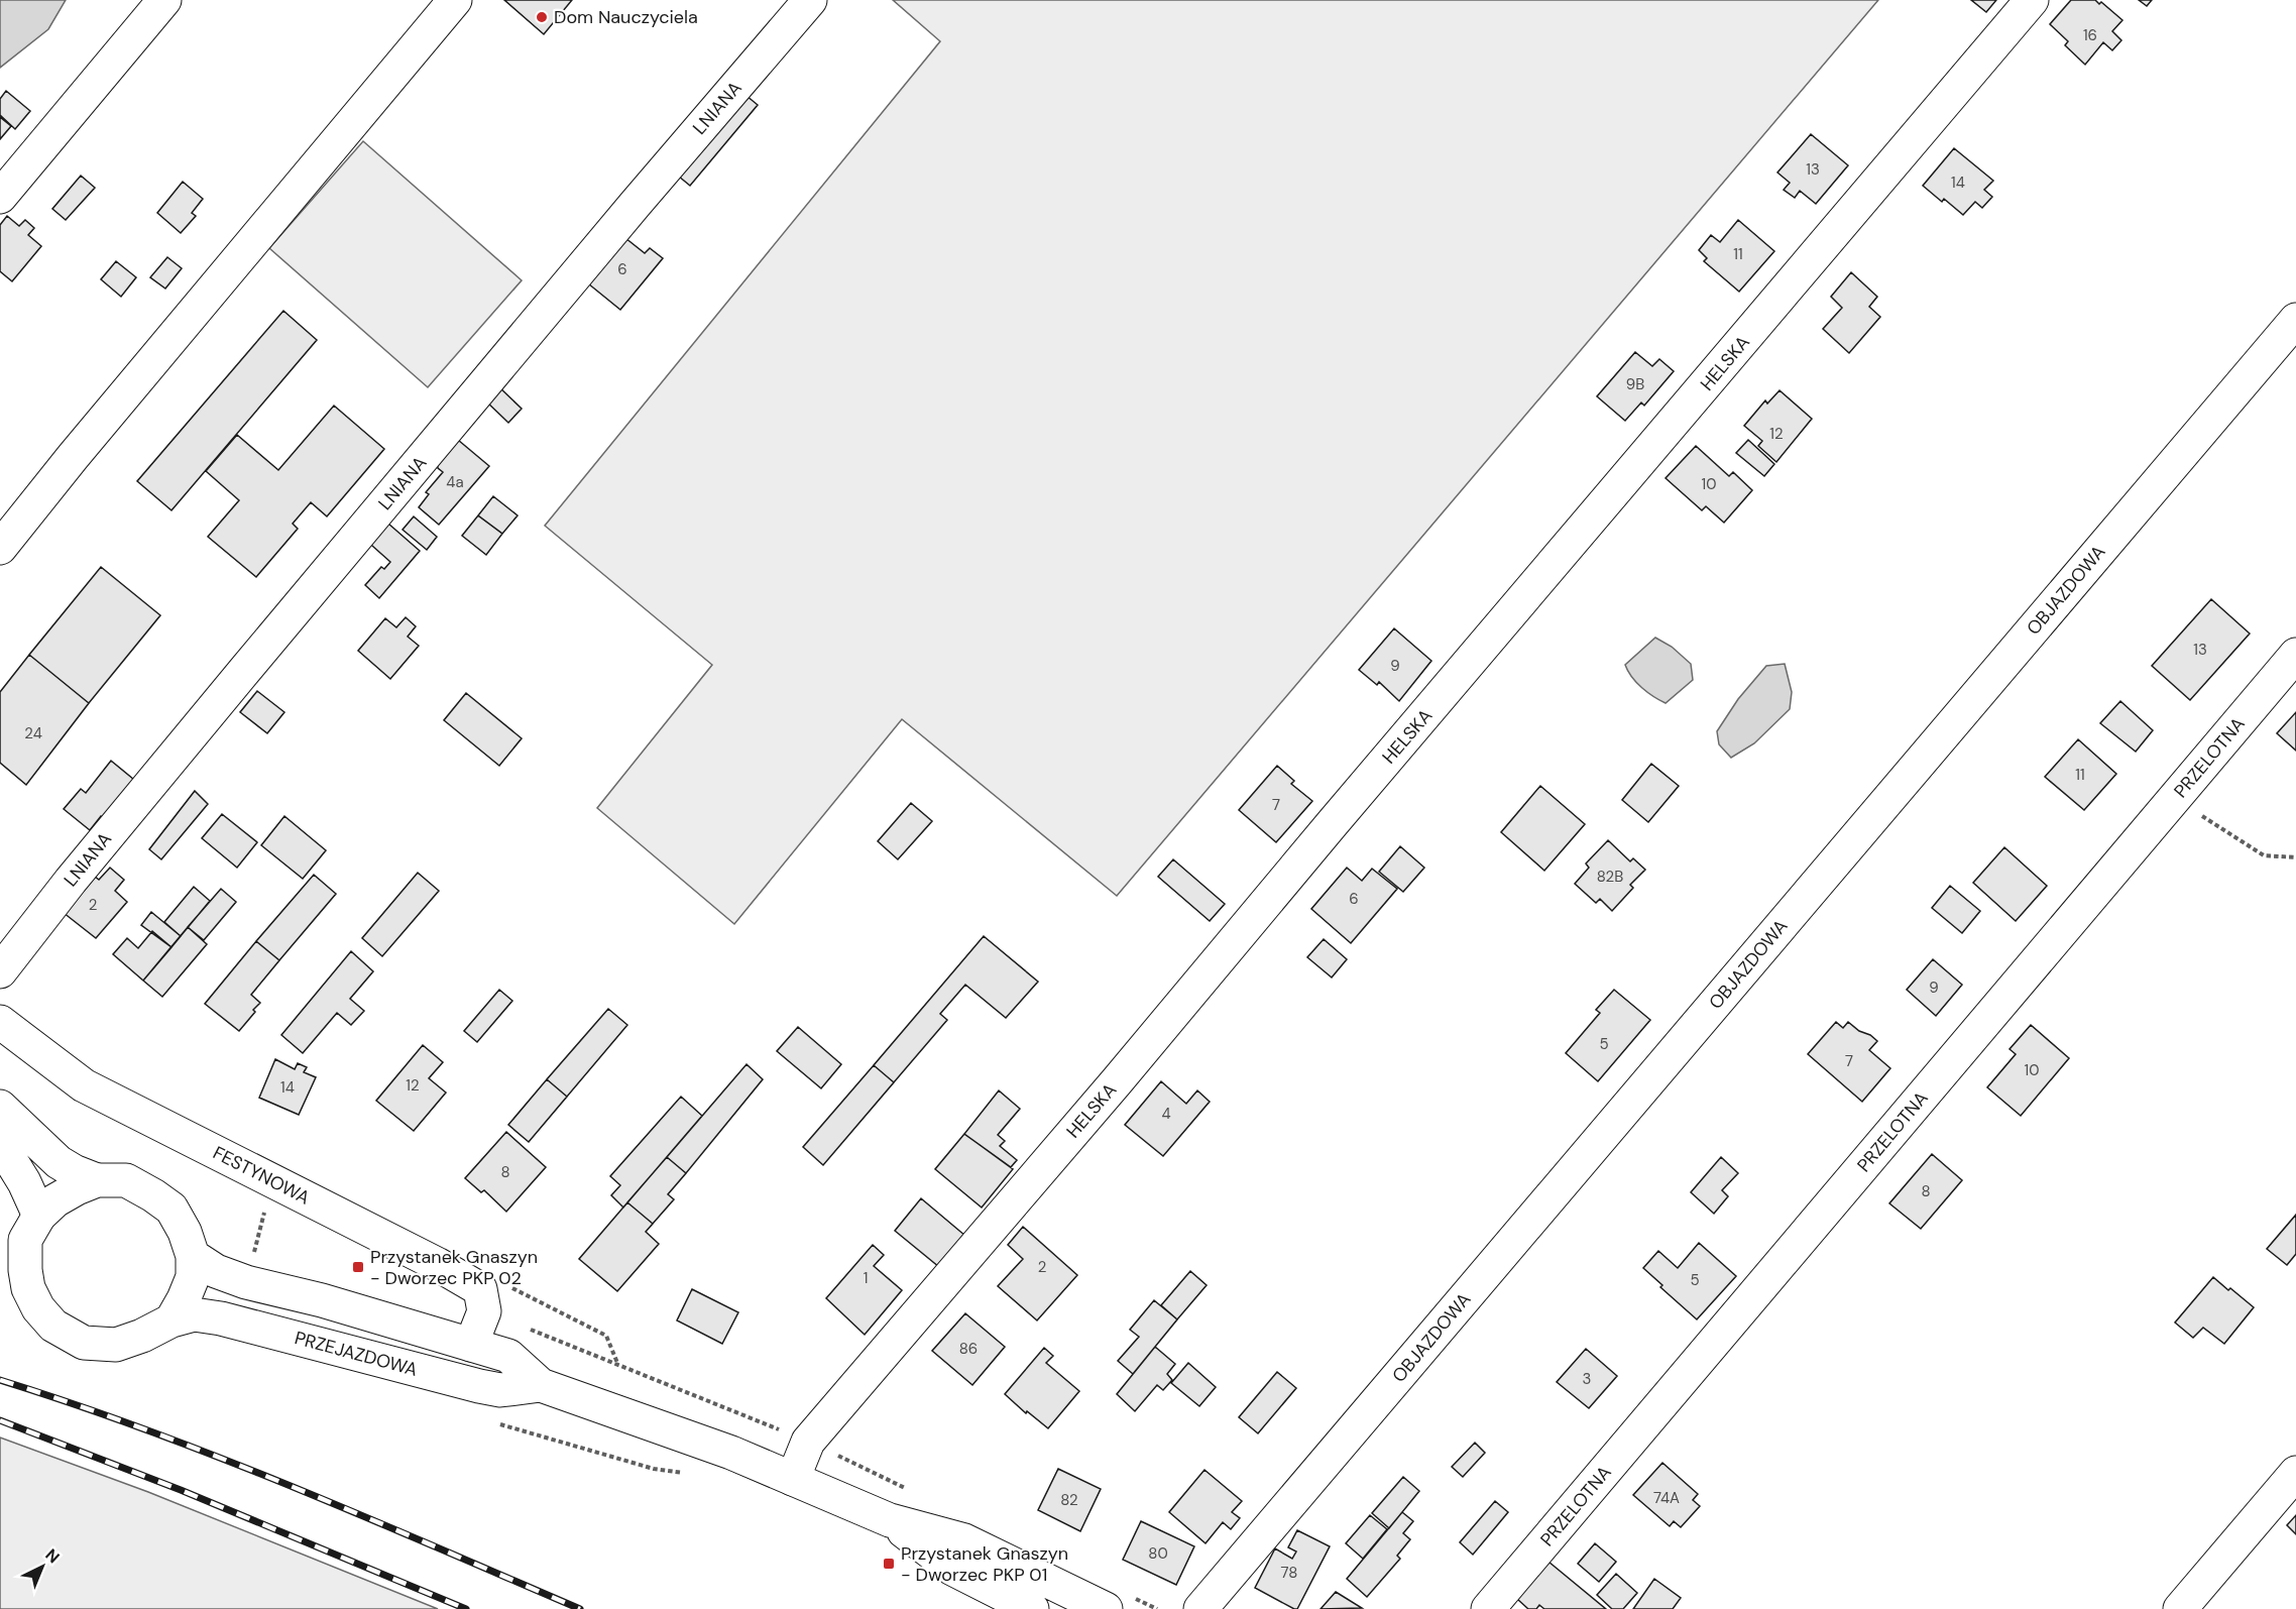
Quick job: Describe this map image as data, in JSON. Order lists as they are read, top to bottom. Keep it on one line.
{"streets":{"street":["LNIANA","HELSKA","OBJAZDOWA","PRZELOTNA","FESTYNOWA","PRZEJAZDOWA"]},"crossings":[["HELSKA","PRZEJAZDOWA"],["FESTYNOWA","PRZEJAZDOWA"]],"places":{"other":["Dom Nauczyciela"],"transit":["Przystanek Gnaszyn - Dworzec PKP 02","Przystanek Gnaszyn - Dworzec PKP 01"]},"house_numbers":["16","13","14","11","6","9B","12","4a","10","13","9","24","11","7","82B","6","2","9","5","7","10","12","14","4","8","8","2","1","5","86","3","74A","82","80","78"],"north":"top right"}
